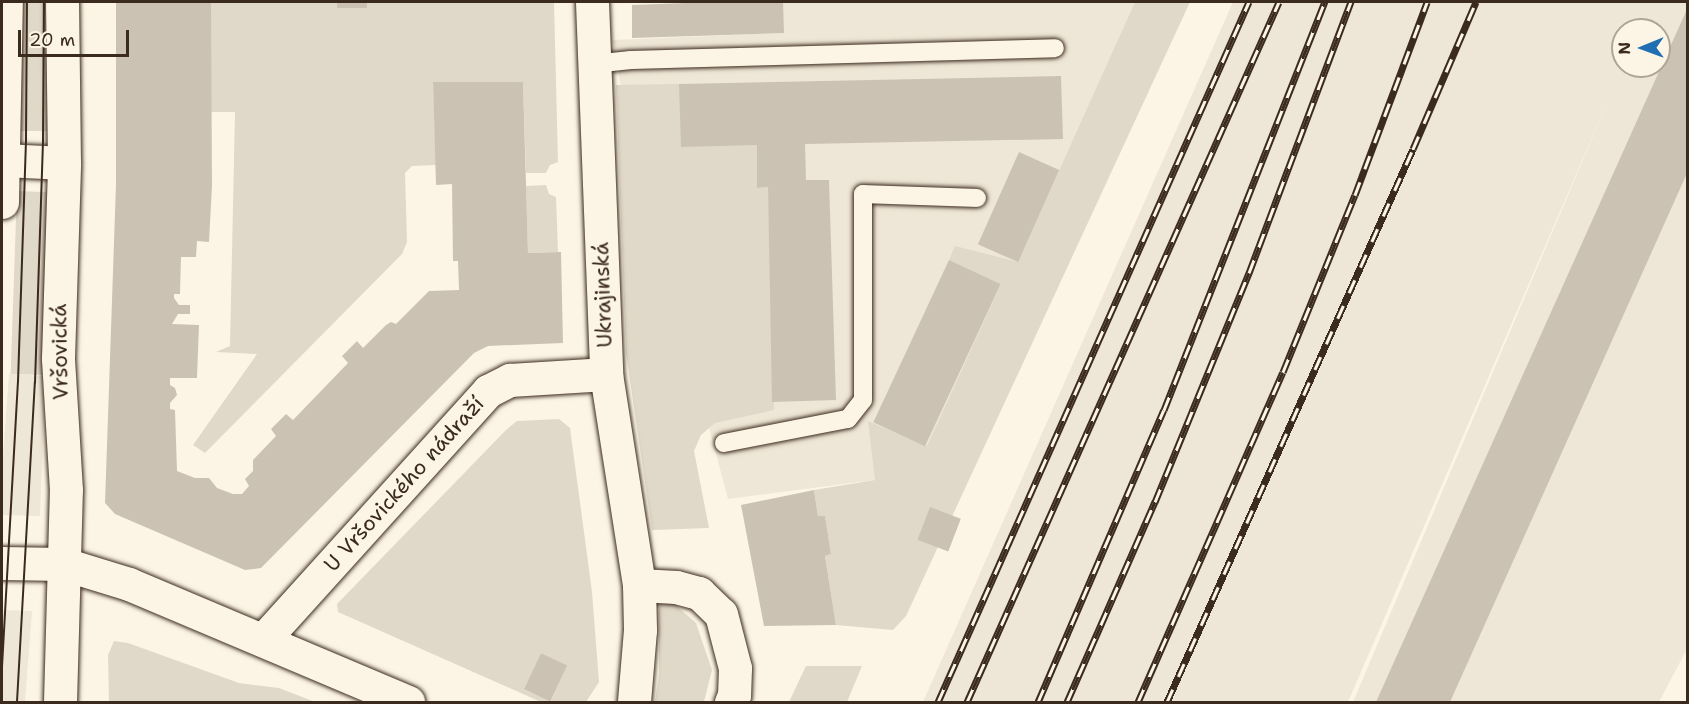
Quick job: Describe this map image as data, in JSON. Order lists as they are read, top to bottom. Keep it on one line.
{"streets":{"street":["Ukrajinská","Vršovická","U Vršovického nádraží"]},"crossings":[["Ukrajinská","U Vršovického nádraží"]],"scale_bar":"20 m","north":"left"}
